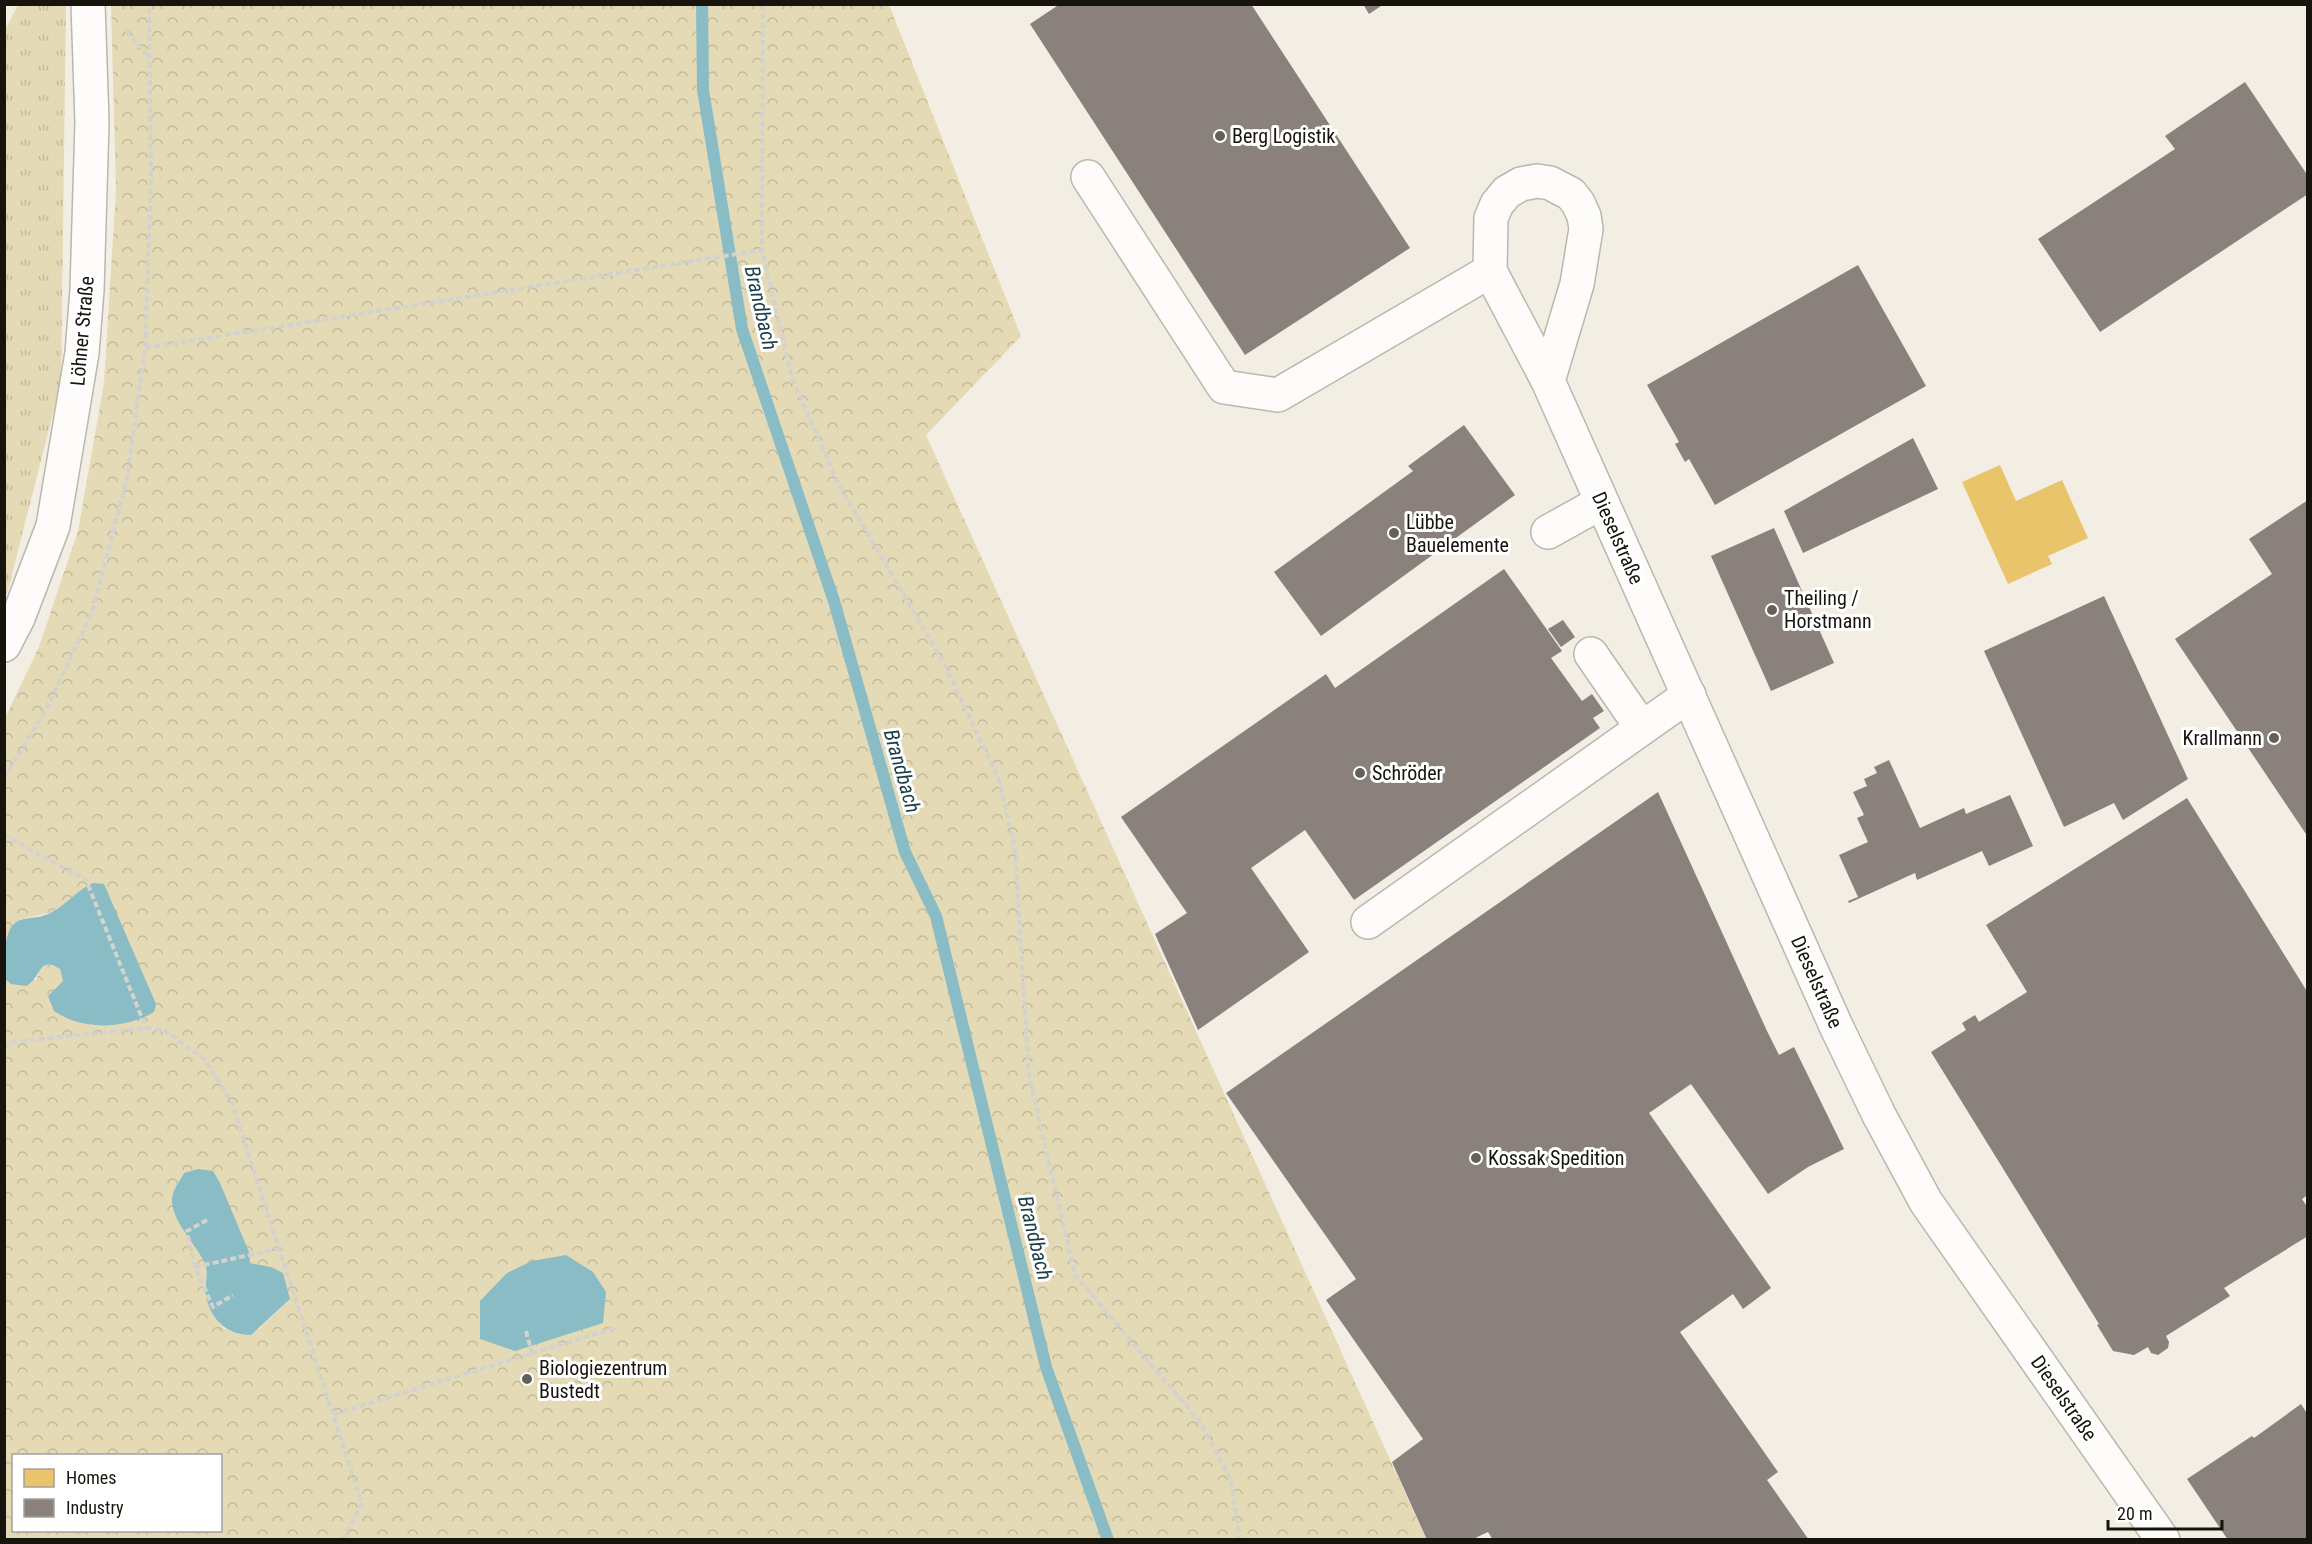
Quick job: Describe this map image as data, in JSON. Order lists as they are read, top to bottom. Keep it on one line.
{"streets":{"street":["Löhner Straße","Dieselstraße"]},"water":["Brandbach"],"places":["Berg Logistik","Lübbe Bauelemente","Theiling / Horstmann","Krallmann","Schröder","Kossak Spedition","Biologiezentrum Bustedt"],"legend":["Homes","Industry"],"scale_bar":"20 m"}
